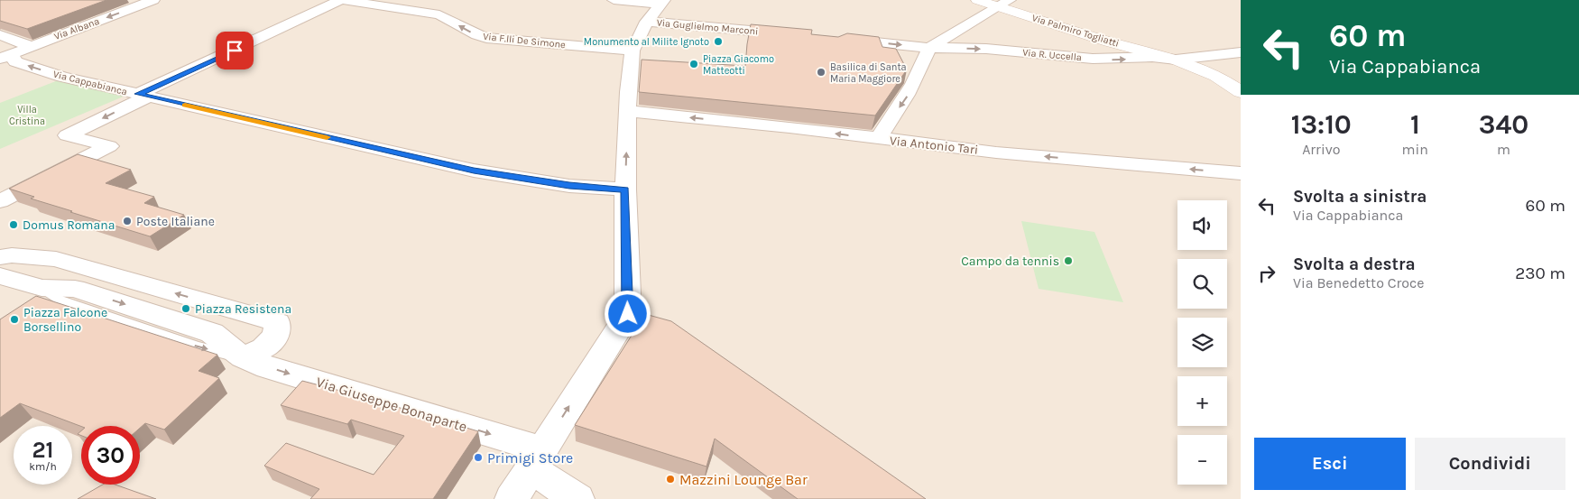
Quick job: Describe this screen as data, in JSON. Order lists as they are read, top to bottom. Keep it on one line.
{"streets":{"street":["Via Guglielmo Marconi","Via Albana","Via Palmiro Togliatti","Via F.lli De Simone","Via R. Uccella","Via Cappabianca","Via Antonio Tari","Via Giuseppe Bonaparte"]},"crossings":[["Via Albana","Via Cappabianca"],["Via Palmiro Togliatti","Via R. Uccella"]],"one_way":["Via F.lli De Simone","Via R. Uccella","Via Antonio Tari"],"parks":["Villa Cristina"],"places":["Monumento al Milite Ignoto","Piazza Giacomo Matteotti","Basilica di Santa Maria Maggiore","Poste Italiane","Domus Romana","Campo da tennis","Piazza Resistena","Piazza Falcone Borsellino","Primigi Store","Mazzini Lounge Bar"],"page":{"turn":["60 m","Via Cappabianca"],"eta":["13:10","Arrivo","1","min","340","m"],"list":[{"name":"Svolta a sinistra","note":"Via Cappabianca","value":"60 m"},{"name":"Svolta a destra","note":"Via Benedetto Croce","value":"230 m"}],"map_buttons":["+","−"],"speed":"21 km/h","limit":"30","buttons":["Esci","Condividi"]}}
